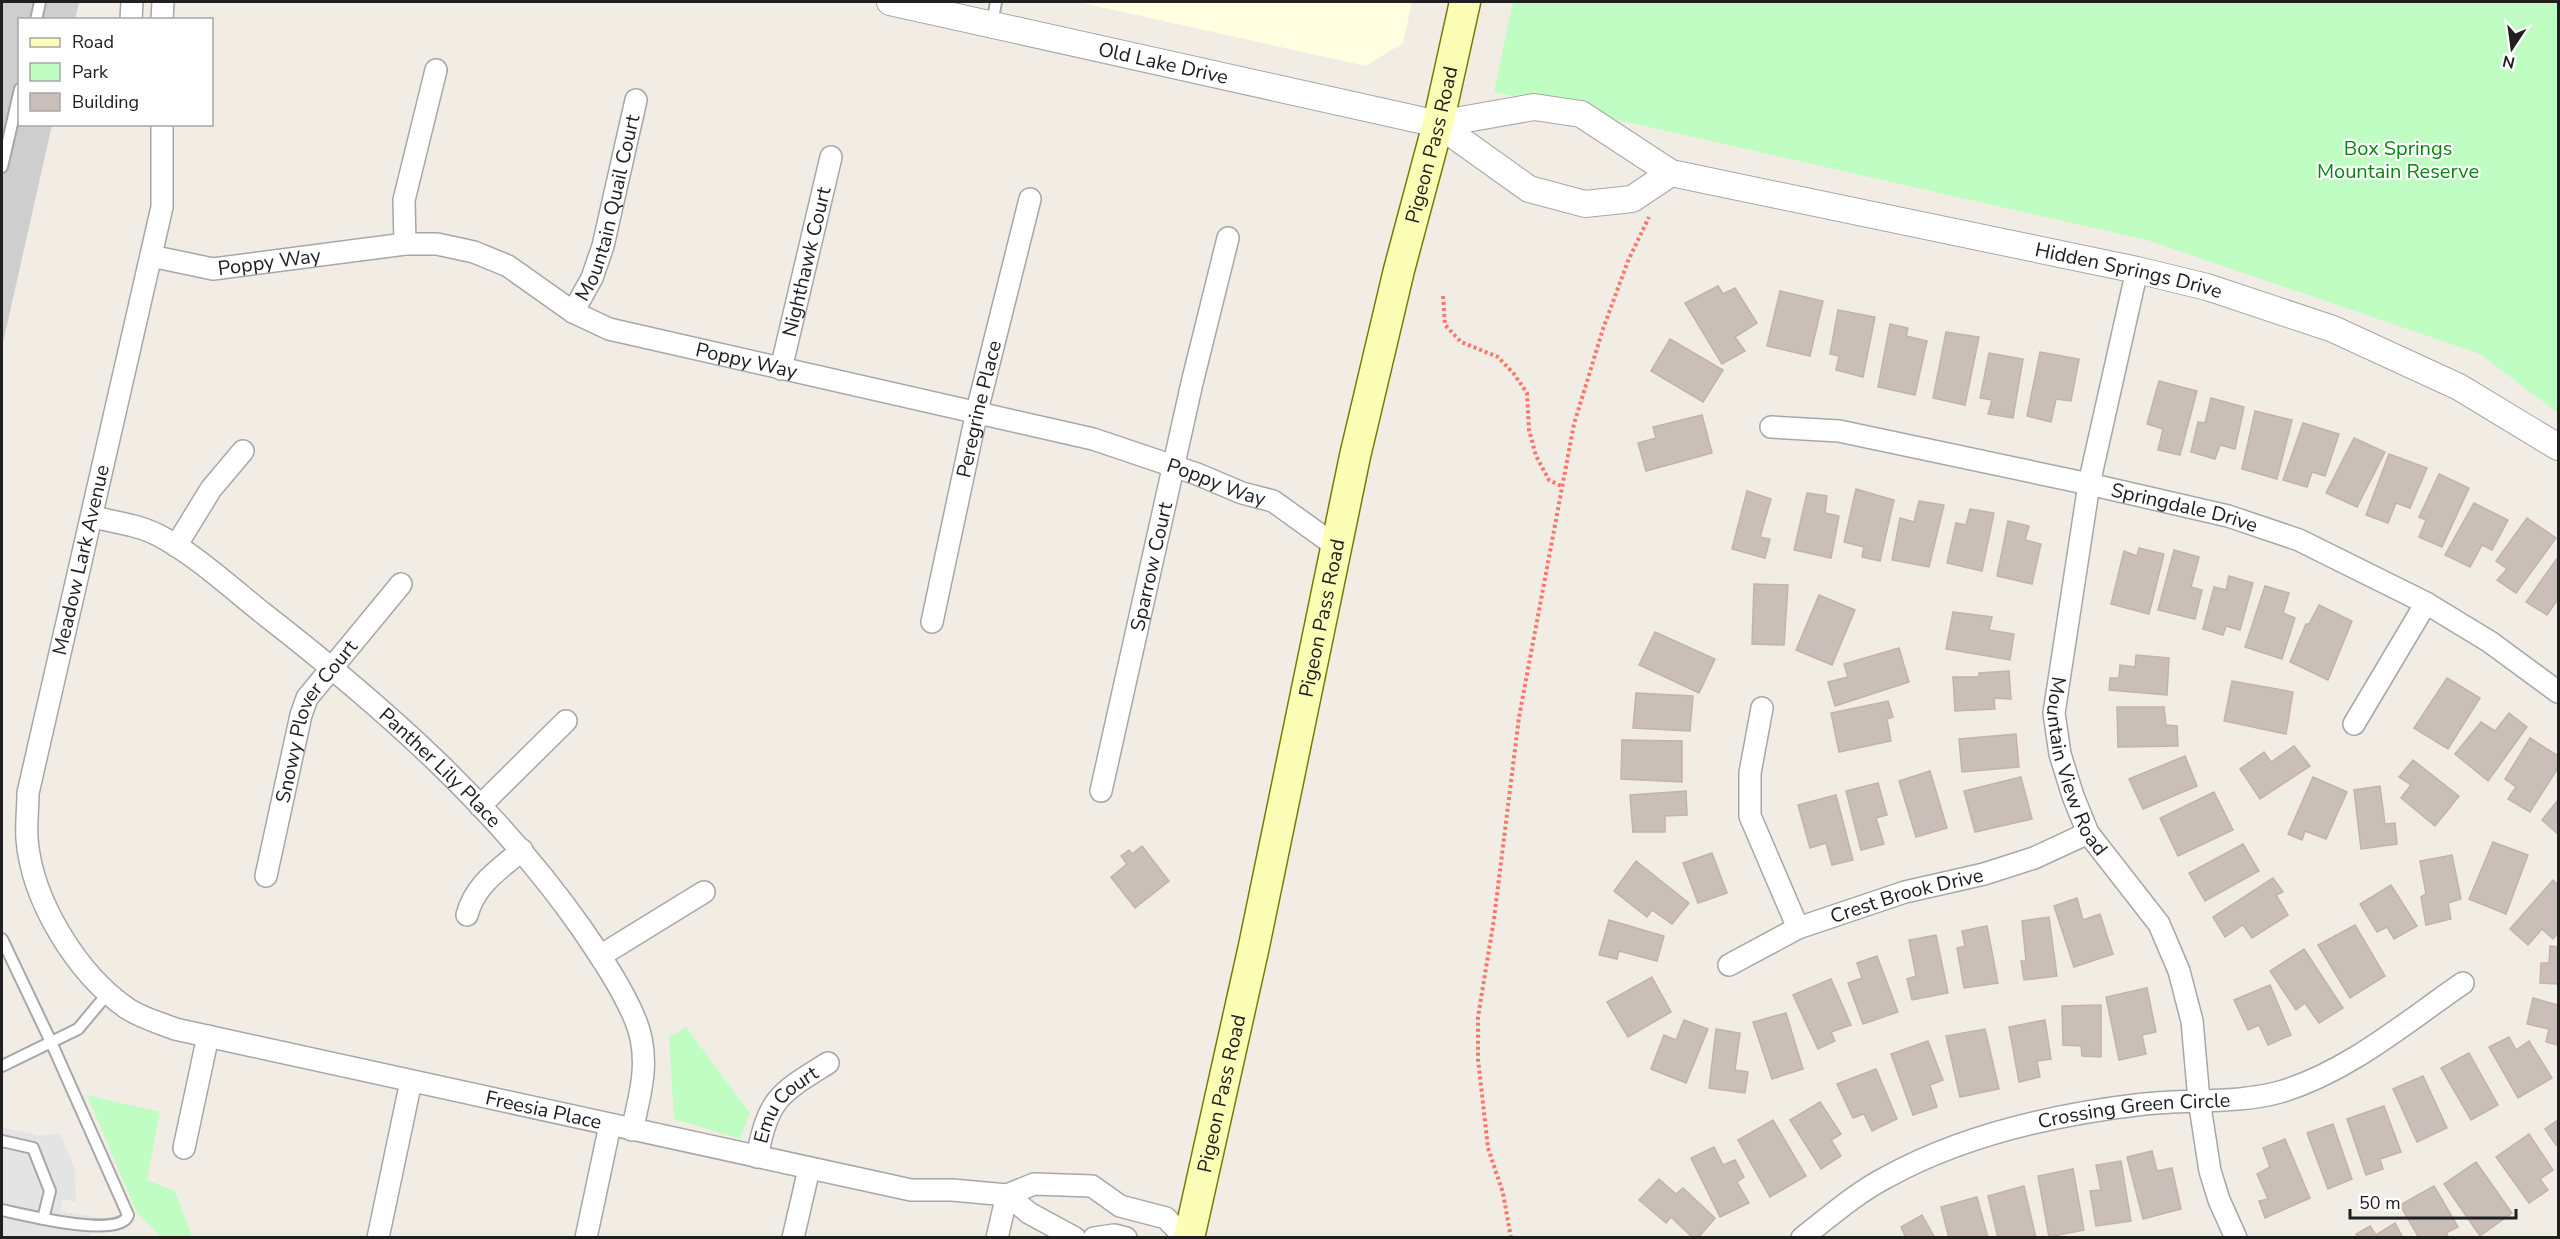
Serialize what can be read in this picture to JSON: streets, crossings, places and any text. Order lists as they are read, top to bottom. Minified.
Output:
{"streets":{"main road":["Pigeon Pass Road"],"street":["Old Lake Drive","Mountain Quail Court","Poppy Way","Nighthawk Court","Hidden Springs Drive","Peregrine Place","Springdale Drive","Meadow Lark Avenue","Sparrow Court","Snowy Plover Court","Mountain View Road","Panther Lily Place","Crest Brook Drive","Emu Court","Freesia Place","Crossing Green Circle"]},"crossings":[["Old Lake Drive","Pigeon Pass Road"],["Old Lake Drive","Hidden Springs Drive"],["Pigeon Pass Road","Poppy Way"],["Pigeon Pass Road","Hidden Springs Drive"],["Mountain Quail Court","Poppy Way"],["Poppy Way","Nighthawk Court"],["Poppy Way","Peregrine Place"],["Poppy Way","Meadow Lark Avenue"],["Poppy Way","Sparrow Court"],["Hidden Springs Drive","Mountain View Road"],["Springdale Drive","Mountain View Road"],["Meadow Lark Avenue","Panther Lily Place"],["Meadow Lark Avenue","Freesia Place"],["Snowy Plover Court","Panther Lily Place"],["Mountain View Road","Crest Brook Drive"],["Mountain View Road","Crossing Green Circle"],["Panther Lily Place","Freesia Place"],["Emu Court","Freesia Place"]],"parks":["Box Springs Mountain Reserve"],"legend":["Road","Park","Building"],"scale_bar":"50 m","north":"bottom"}
